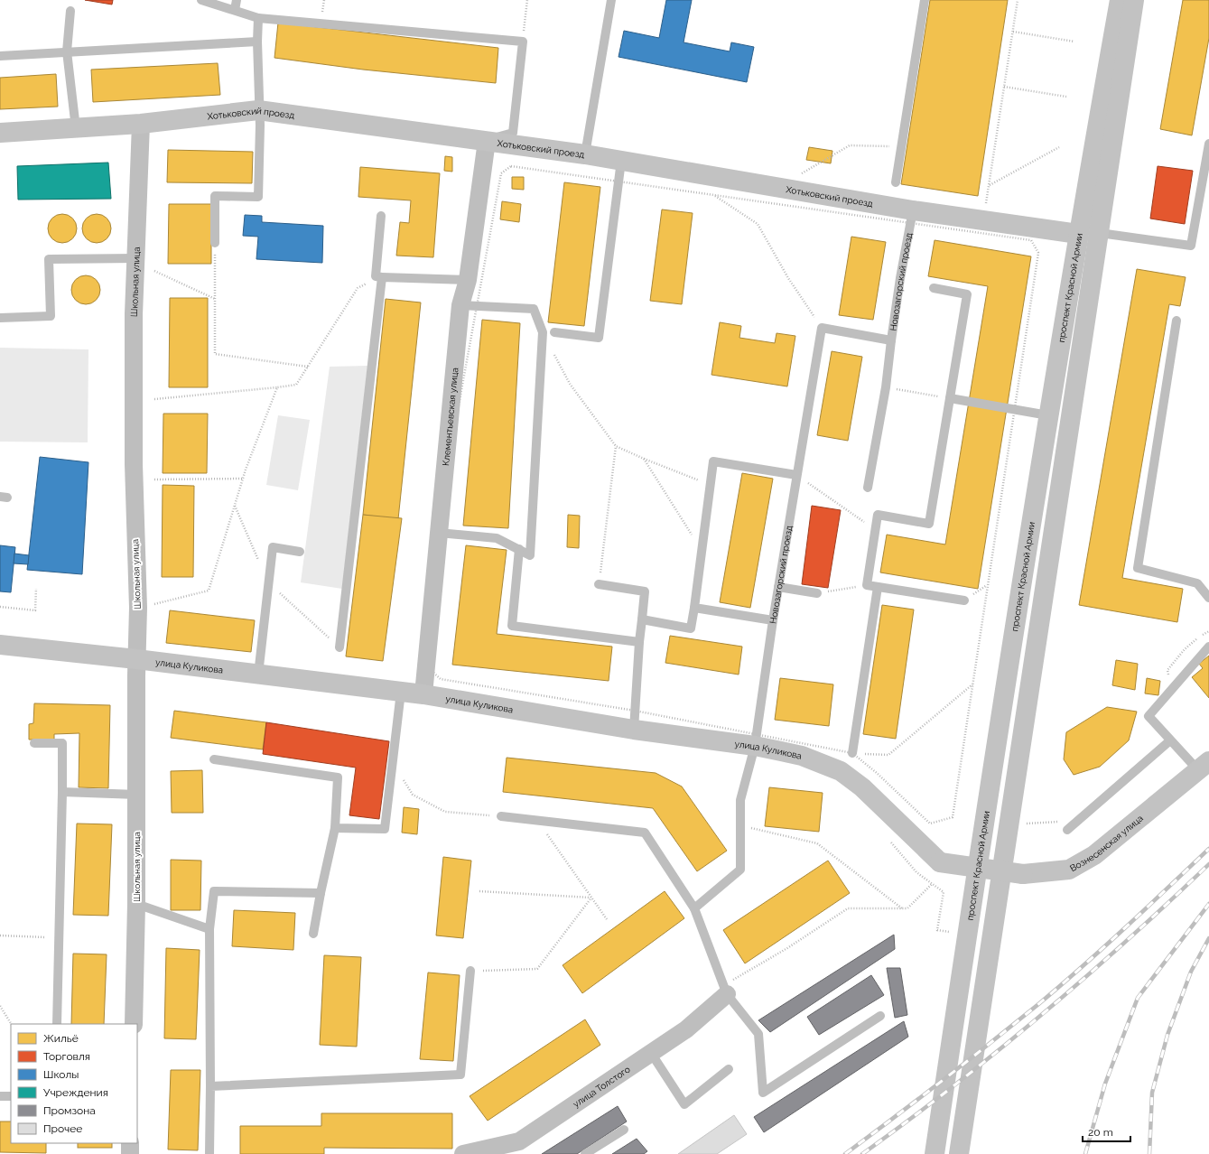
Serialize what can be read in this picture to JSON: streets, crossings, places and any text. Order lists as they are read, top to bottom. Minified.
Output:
{"streets":{"main road":["Хотьковский проезд","проспект Красной Армии","улица Куликова","Вознесенская улица"],"street":["Школьная улица","Клементьевская улица","улица Толстого"],"lane":["Новозагорский проезд"]},"crossings":[["Хотьковский проезд","Школьная улица"],["Хотьковский проезд","Новозагорский проезд"],["Хотьковский проезд","проспект Красной Армии"],["Хотьковский проезд","Клементьевская улица"],["Школьная улица","улица Куликова"],["Новозагорский проезд","улица Куликова"],["Клементьевская улица","улица Куликова"],["улица Куликова","Вознесенская улица"]],"legend":["Жильё","Торговля","Школы","Учреждения","Промзона","Прочее"],"scale_bar":"20 m"}
